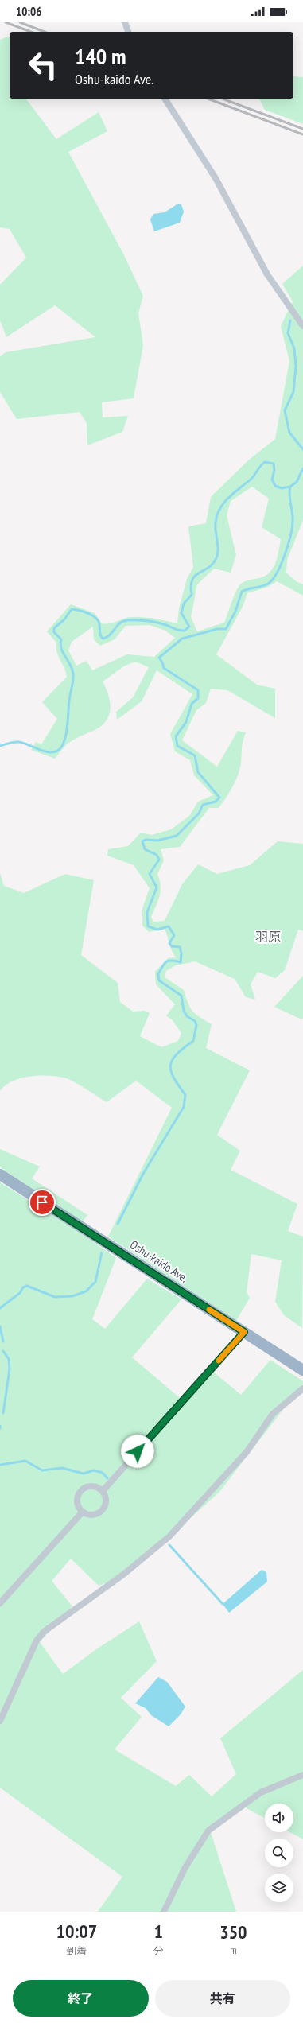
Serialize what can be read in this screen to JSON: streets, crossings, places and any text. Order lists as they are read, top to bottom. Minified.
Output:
{"streets":{"highway":["Oshu-kaido Ave."]},"districts":["羽原"],"page":{"status":"10:06","turn":["140 m","Oshu-kaido Ave."],"eta":["10:07","到着","1","分","350","m"],"buttons":["終了","共有"]}}
